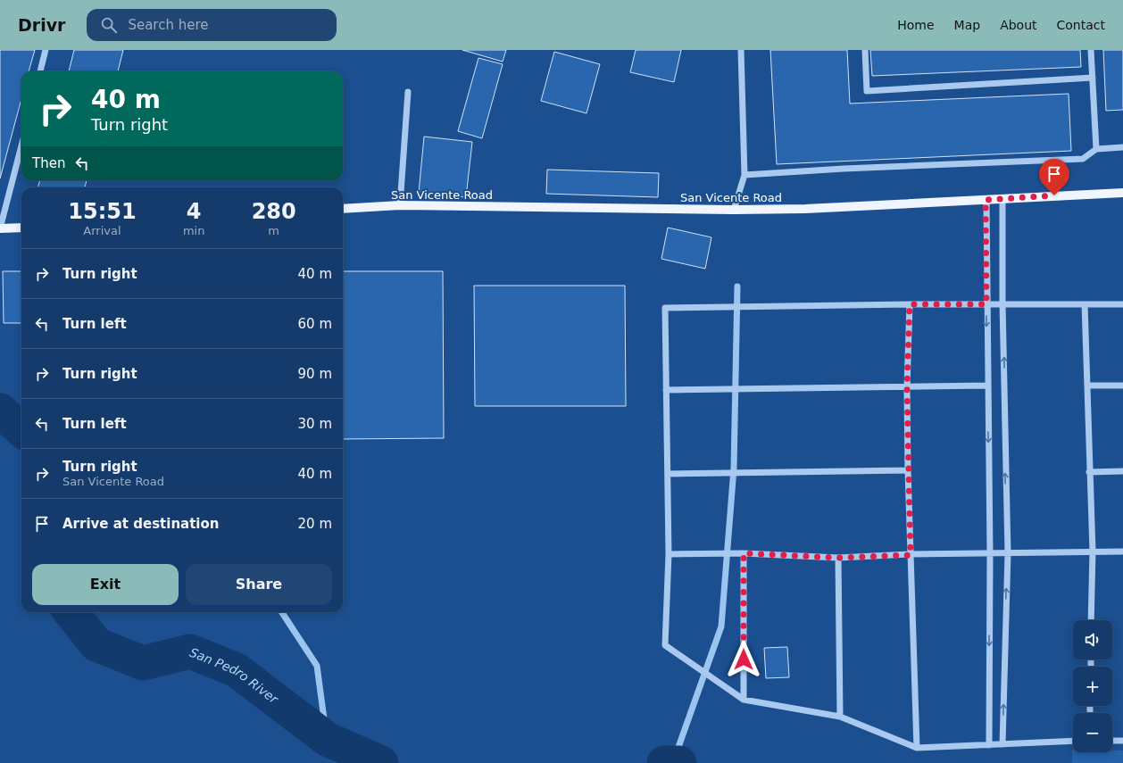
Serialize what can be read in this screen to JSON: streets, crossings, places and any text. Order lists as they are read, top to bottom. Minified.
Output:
{"streets":{"main road":["San Vicente Road"]},"water":["San Pedro River"],"page":{"header":"Drivr","search":"Search here","nav":["Home","Map","About","Contact"],"turn":["40 m","Turn right"],"then":"Then","eta":["15:51","Arrival","4","min","280","m"],"list":[{"name":"Turn right","value":"40 m"},{"name":"Turn left","value":"60 m"},{"name":"Turn right","value":"90 m"},{"name":"Turn left","value":"30 m"},{"name":"Turn right","note":"San Vicente Road","value":"40 m"},{"name":"Arrive at destination","value":"20 m"}],"buttons":["Exit","Share"],"map_buttons":["+","−"]}}
